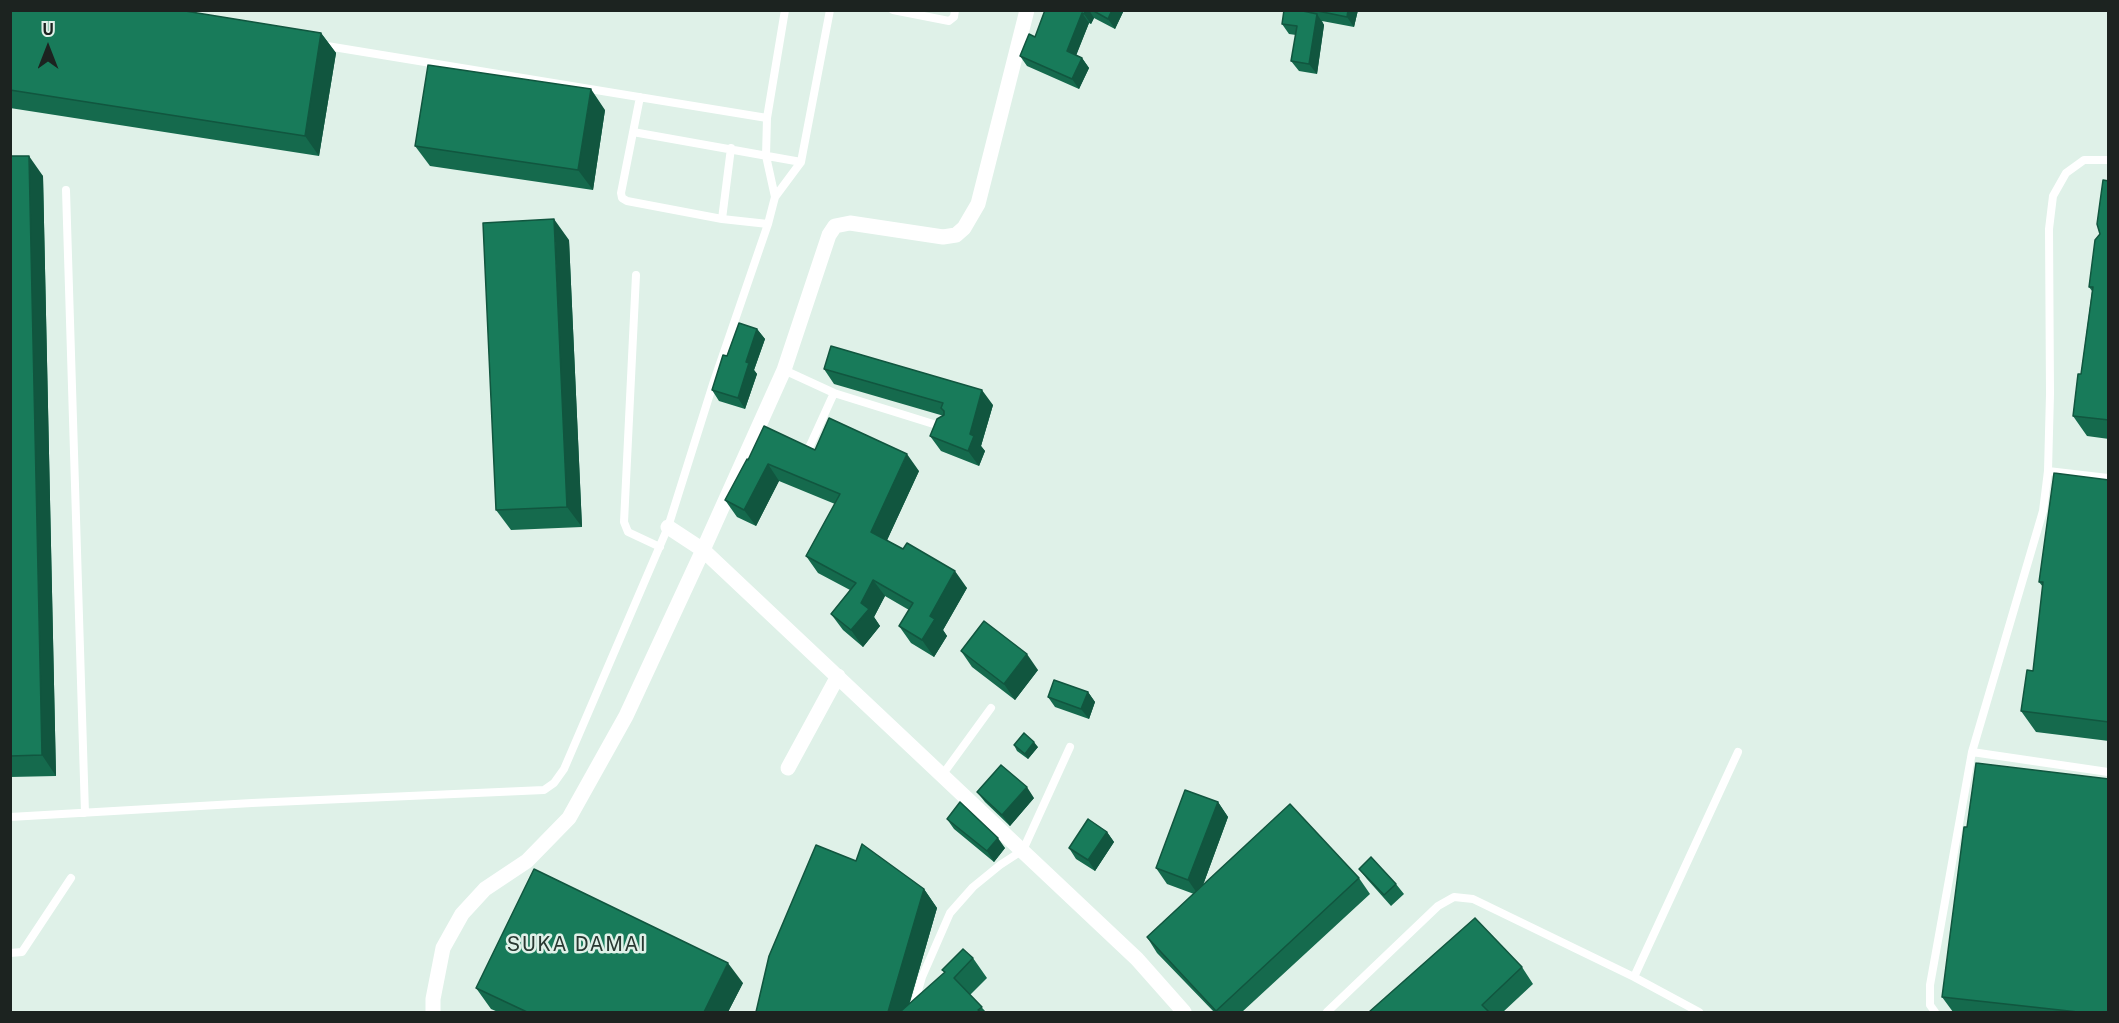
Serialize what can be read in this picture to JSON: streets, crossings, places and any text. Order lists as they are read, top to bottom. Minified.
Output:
{"districts":["SUKA DAMAI"],"north":"top"}
